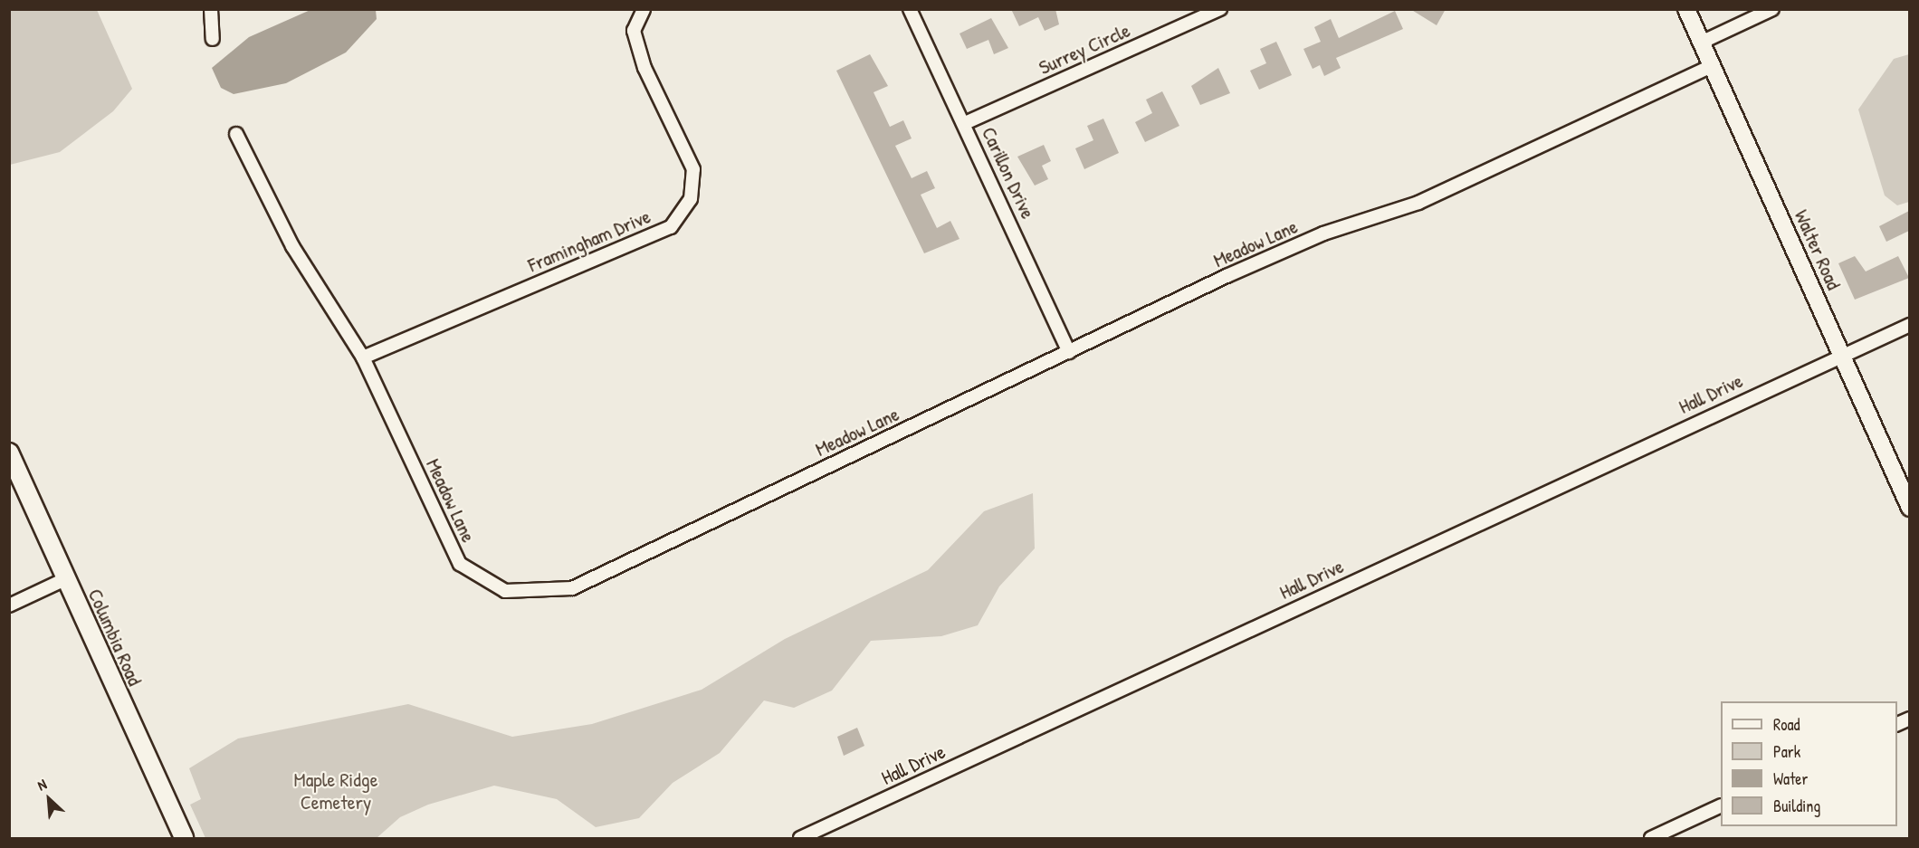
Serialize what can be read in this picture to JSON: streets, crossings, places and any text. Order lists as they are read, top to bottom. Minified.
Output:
{"streets":{"main road":["Columbia Road"],"street":["Surrey Circle","Carillon Drive","Framingham Drive","Meadow Lane","Walter Road","Hall Drive"]},"crossings":[["Surrey Circle","Carillon Drive"],["Carillon Drive","Meadow Lane"],["Framingham Drive","Meadow Lane"],["Meadow Lane","Walter Road"],["Walter Road","Hall Drive"]],"parks":["Maple Ridge Cemetery"],"legend":["Road","Park","Water","Building"],"north":"top left"}
